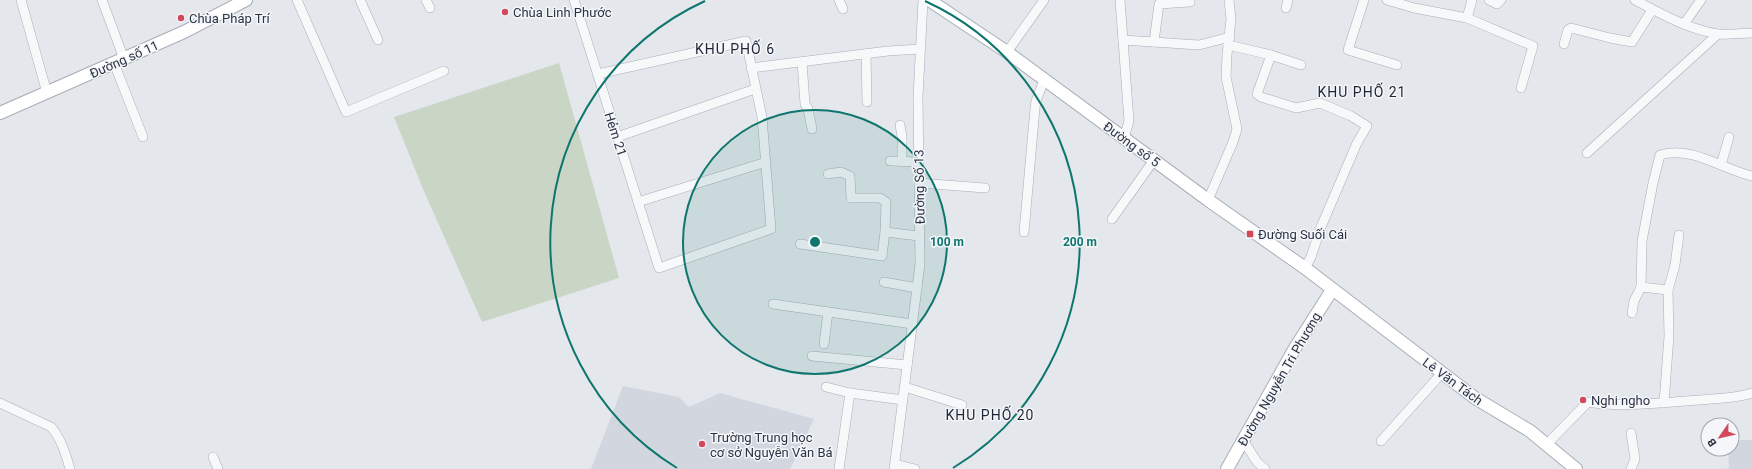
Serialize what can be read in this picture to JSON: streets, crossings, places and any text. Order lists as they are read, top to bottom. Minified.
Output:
{"streets":{"main road":["Đường số 11","Đường số 5","Đường Nguyễn Tri Phương","Lê Văn Tách"],"street":["Hẻm 21","Đường Số 13"]},"crossings":[["Đường số 5","Đường Số 13"],["Đường số 5","Đường Nguyễn Tri Phương"],["Đường số 5","Lê Văn Tách"],["Đường Nguyễn Tri Phương","Lê Văn Tách"]],"districts":["KHU PHỐ 6","KHU PHỐ 21","KHU PHỐ 20"],"places":{"other":["Chùa Linh Phước","Chùa Pháp Trí","Nghi ngho","Trường Trung học cơ sở Nguyễn Văn Bá"],"transit":["Đường Suối Cái"]},"north":"bottom left","rings":["100 m","200 m"]}
